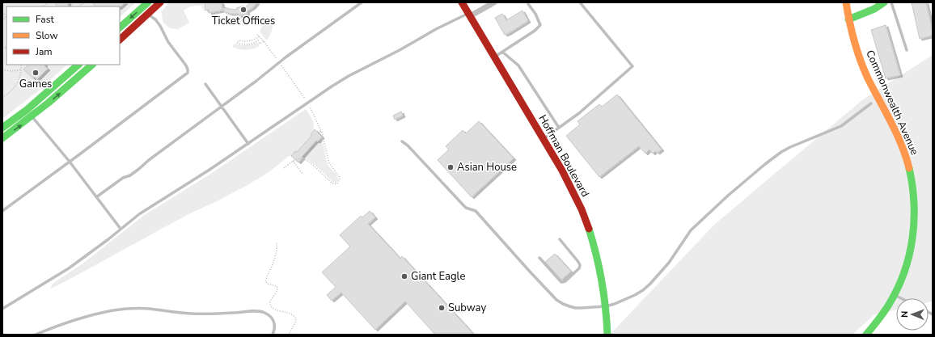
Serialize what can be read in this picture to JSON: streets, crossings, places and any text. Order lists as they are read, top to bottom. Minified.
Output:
{"streets":{"street":["Commonwealth Avenue","Hoffman Boulevard"]},"places":["Ticket Offices","Games","Asian House","Giant Eagle","Subway"],"legend":["Fast","Slow","Jam"],"north":"left"}
